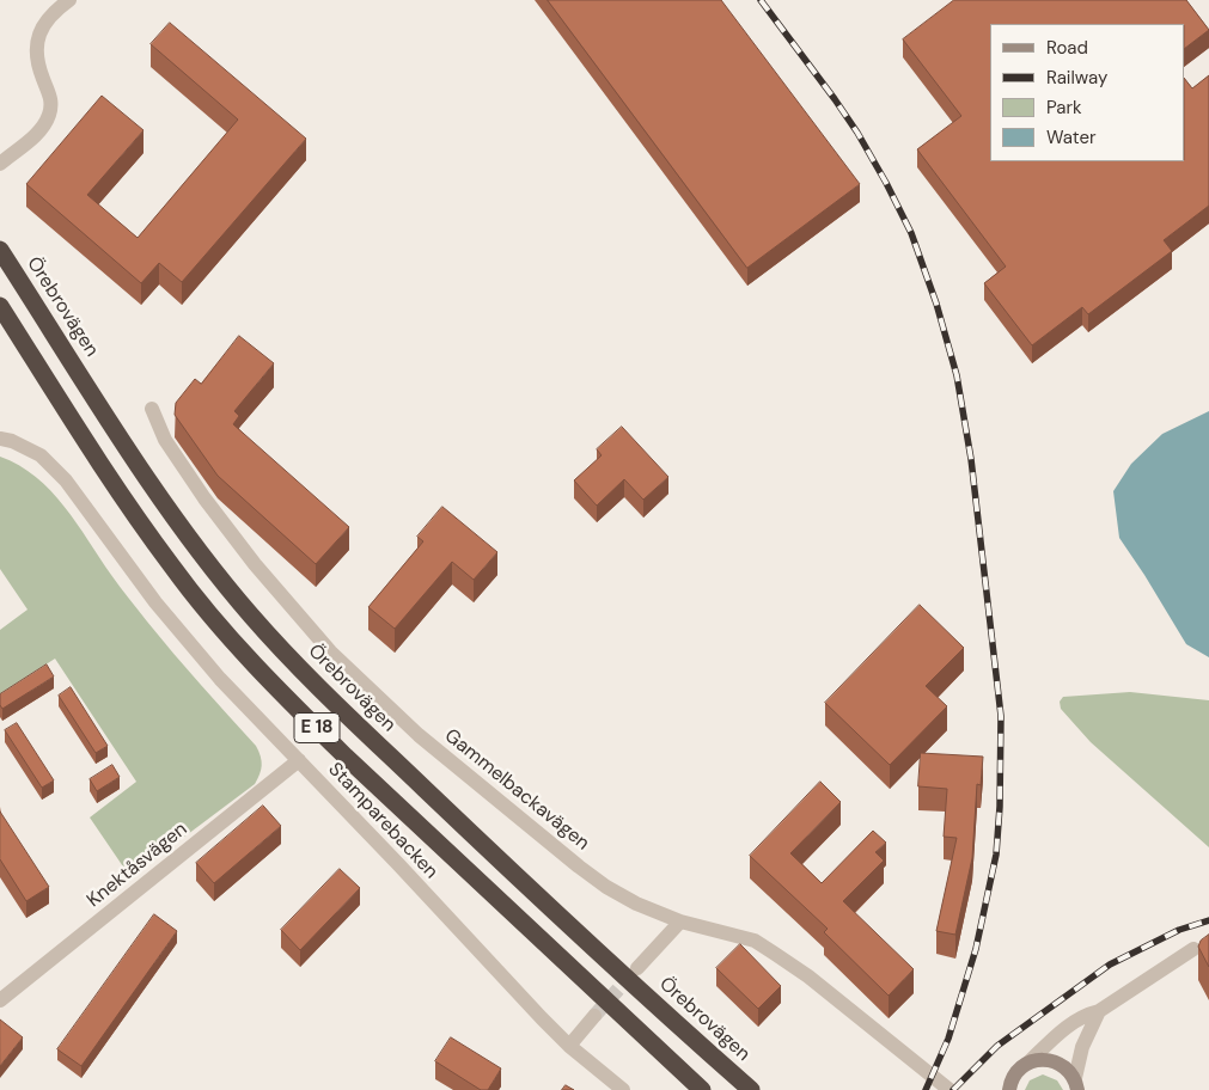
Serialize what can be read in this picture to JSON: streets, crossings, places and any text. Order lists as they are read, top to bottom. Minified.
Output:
{"streets":{"highway":["Örebrovägen","E 18"],"street":["Gammelbackavägen","Stamparebacken","Knektåsvägen"]},"crossings":[["Stamparebacken","Knektåsvägen"]],"legend":["Road","Railway","Park","Water"]}
